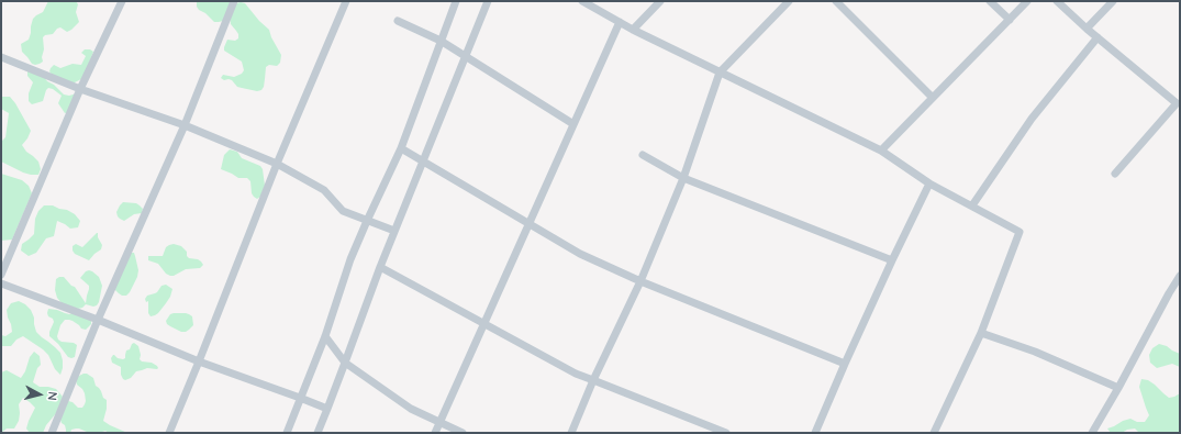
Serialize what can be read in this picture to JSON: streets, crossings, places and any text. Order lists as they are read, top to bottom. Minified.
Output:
{"north":"right"}
